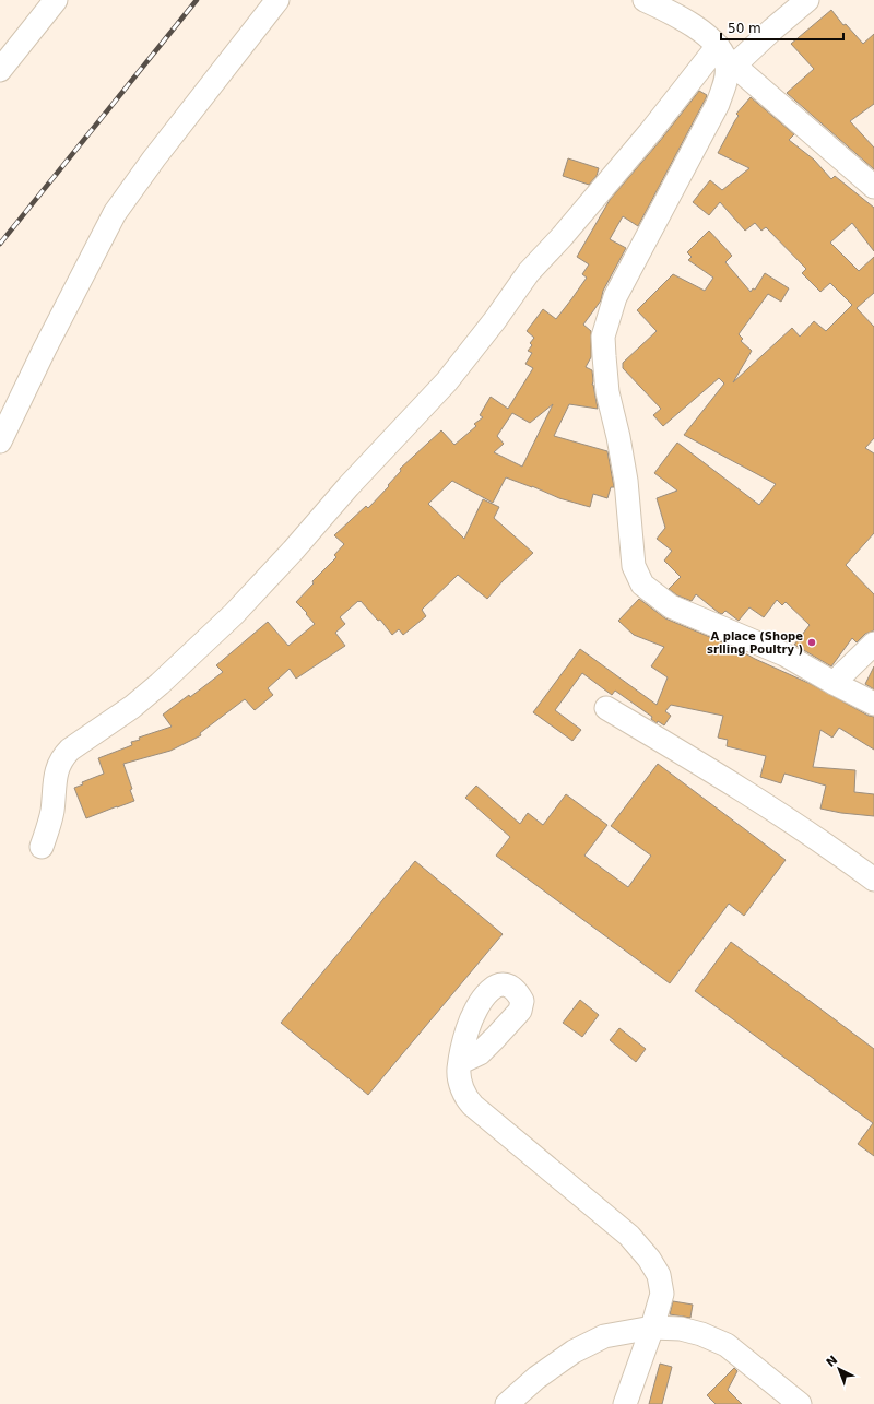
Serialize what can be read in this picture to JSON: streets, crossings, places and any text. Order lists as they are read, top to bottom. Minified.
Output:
{"places":["A place (Shope srlling Poultry )"],"scale_bar":"50 m","north":"top left"}
